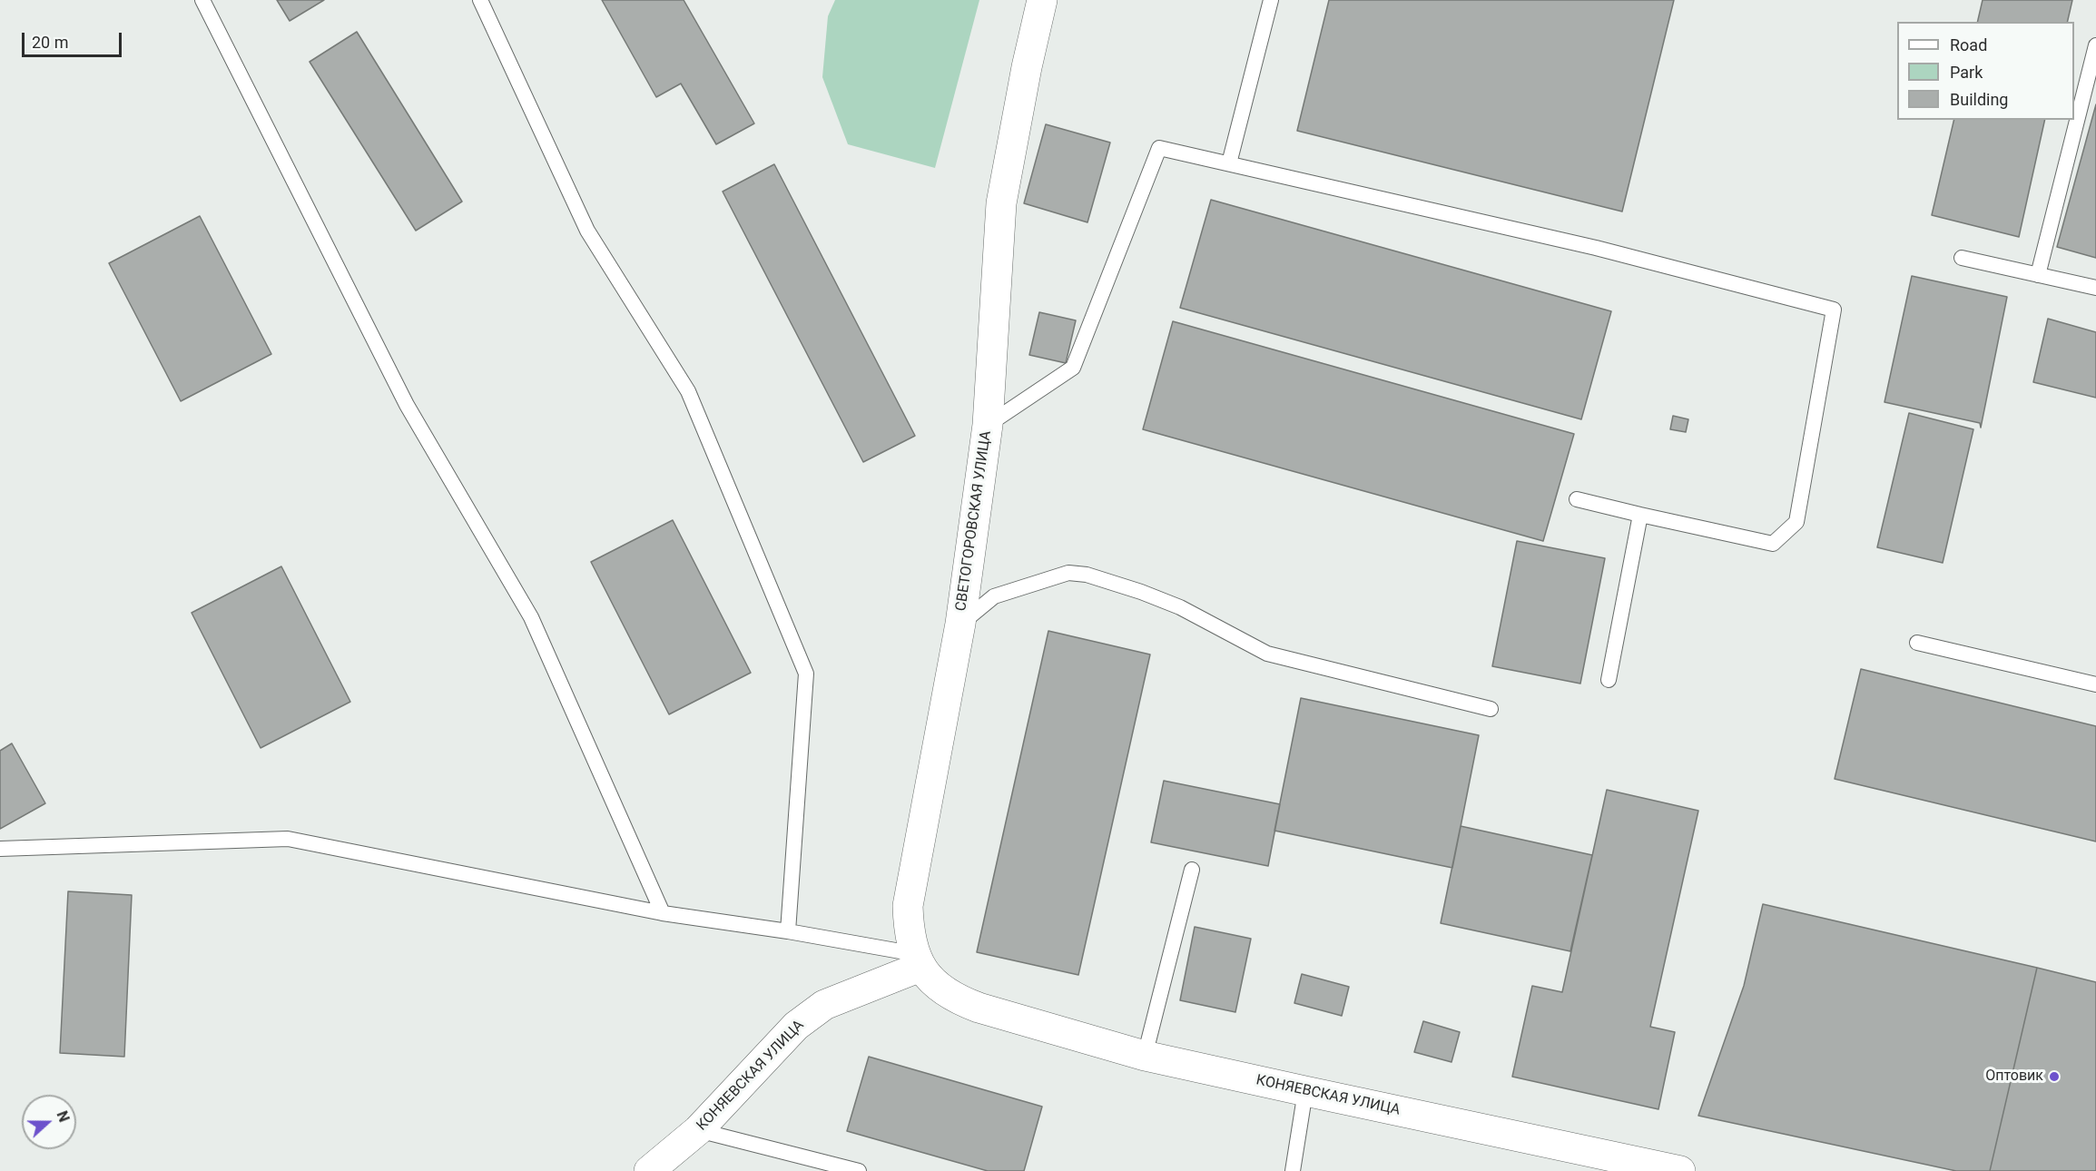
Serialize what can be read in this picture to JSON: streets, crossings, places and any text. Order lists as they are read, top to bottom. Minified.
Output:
{"streets":{"street":["СВЕТОГОРОВСКАЯ УЛИЦА","КОНЯЕВСКАЯ УЛИЦА"]},"crossings":[["СВЕТОГОРОВСКАЯ УЛИЦА","КОНЯЕВСКАЯ УЛИЦА"]],"places":["Оптовик"],"legend":["Road","Park","Building"],"scale_bar":"20 m","north":"right"}
